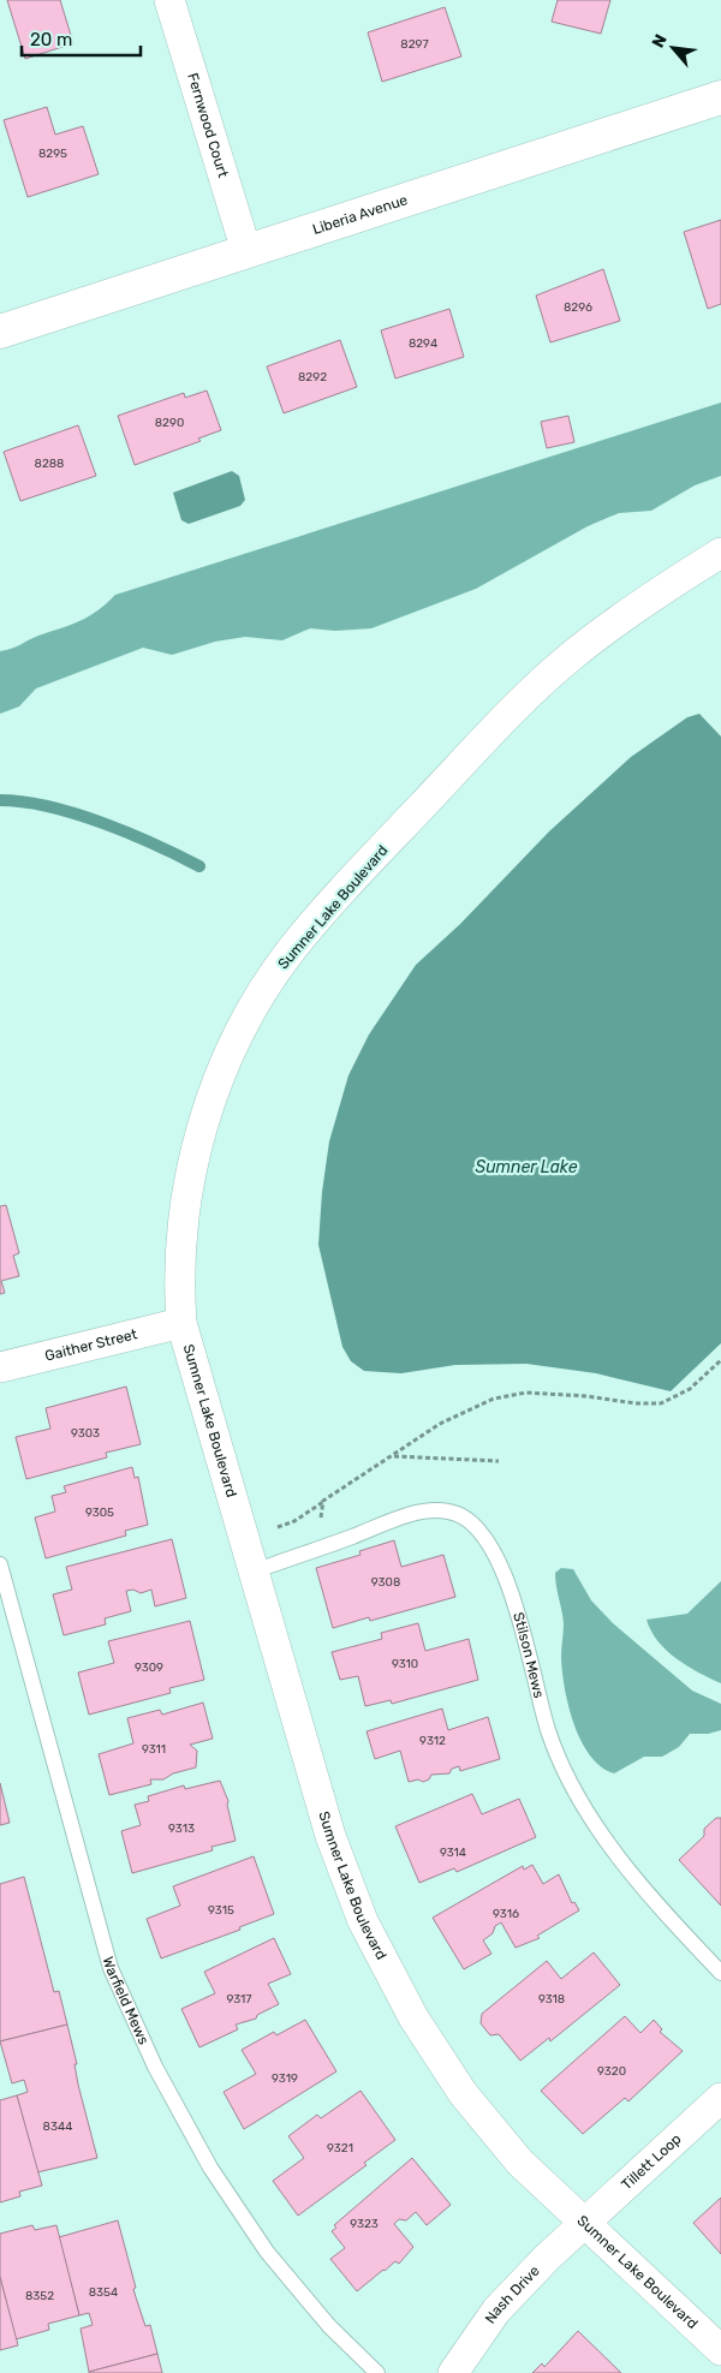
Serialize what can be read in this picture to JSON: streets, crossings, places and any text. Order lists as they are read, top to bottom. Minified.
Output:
{"streets":{"main road":["Liberia Avenue"],"street":["Fernwood Court","Sumner Lake Boulevard","Gaither Street","Tillett Loop","Nash Drive"],"lane":["Stilson Mews","Warfield Mews"]},"crossings":[["Fernwood Court","Liberia Avenue"],["Sumner Lake Boulevard","Gaither Street"],["Sumner Lake Boulevard","Stilson Mews"],["Sumner Lake Boulevard","Tillett Loop"],["Sumner Lake Boulevard","Nash Drive"],["Tillett Loop","Nash Drive"]],"water":["Sumner Lake"],"house_numbers":["8297","8295","8296","8294","8292","8290","8288","9303","9305","9308","9310","9309","9312","9311","9313","9314","9315","9316","9317","9318","9320","9319","8344","9321","9323","8354","8352"],"scale_bar":"20 m","north":"top left"}
